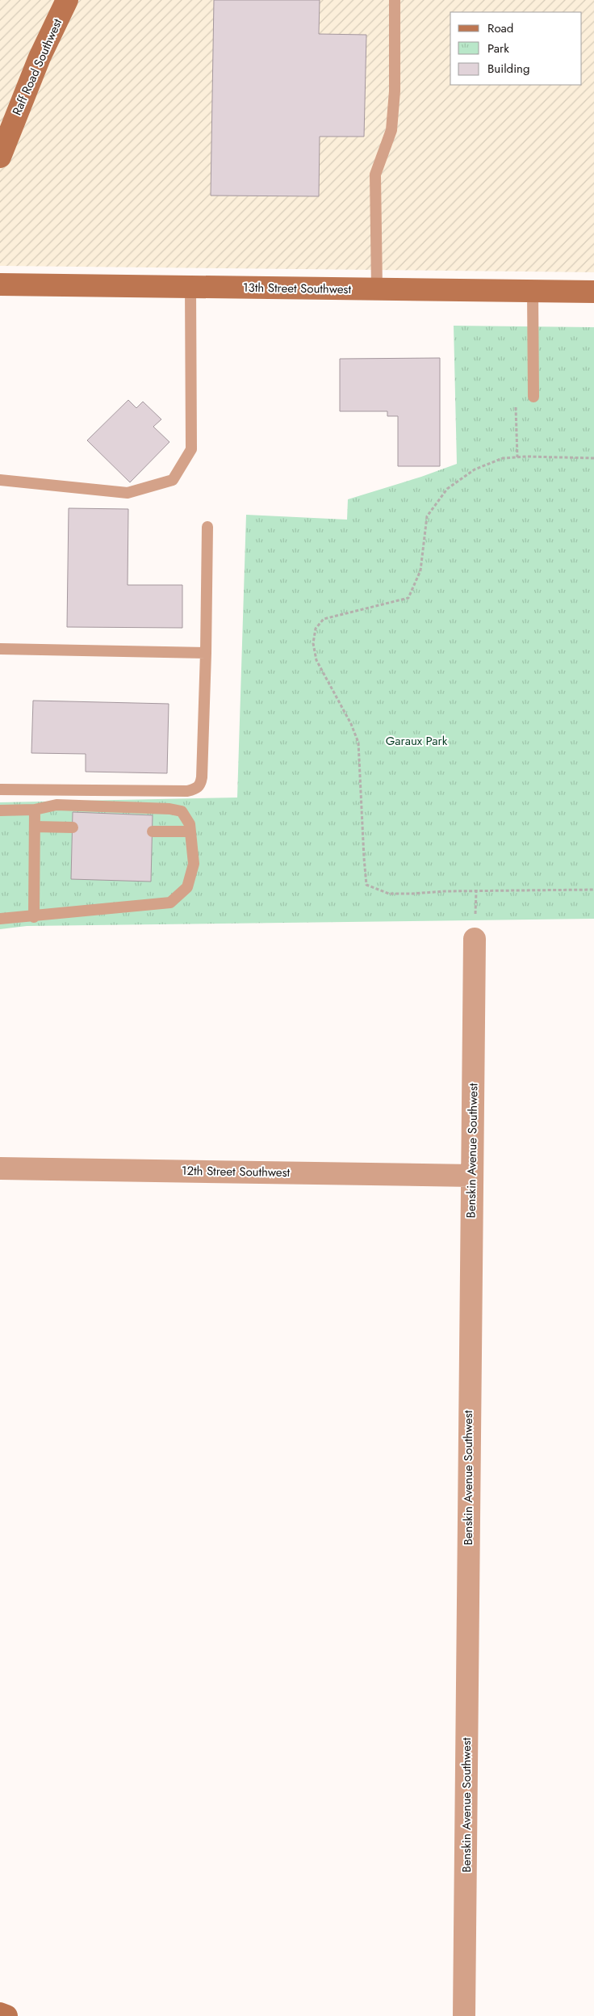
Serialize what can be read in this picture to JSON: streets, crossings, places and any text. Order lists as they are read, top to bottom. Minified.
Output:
{"streets":{"street":["Raff Road Southwest","13th Street Southwest","Benskin Avenue Southwest","12th Street Southwest"]},"crossings":[["Benskin Avenue Southwest","12th Street Southwest"]],"parks":["Garaux Park"],"legend":["Road","Park","Building"]}
